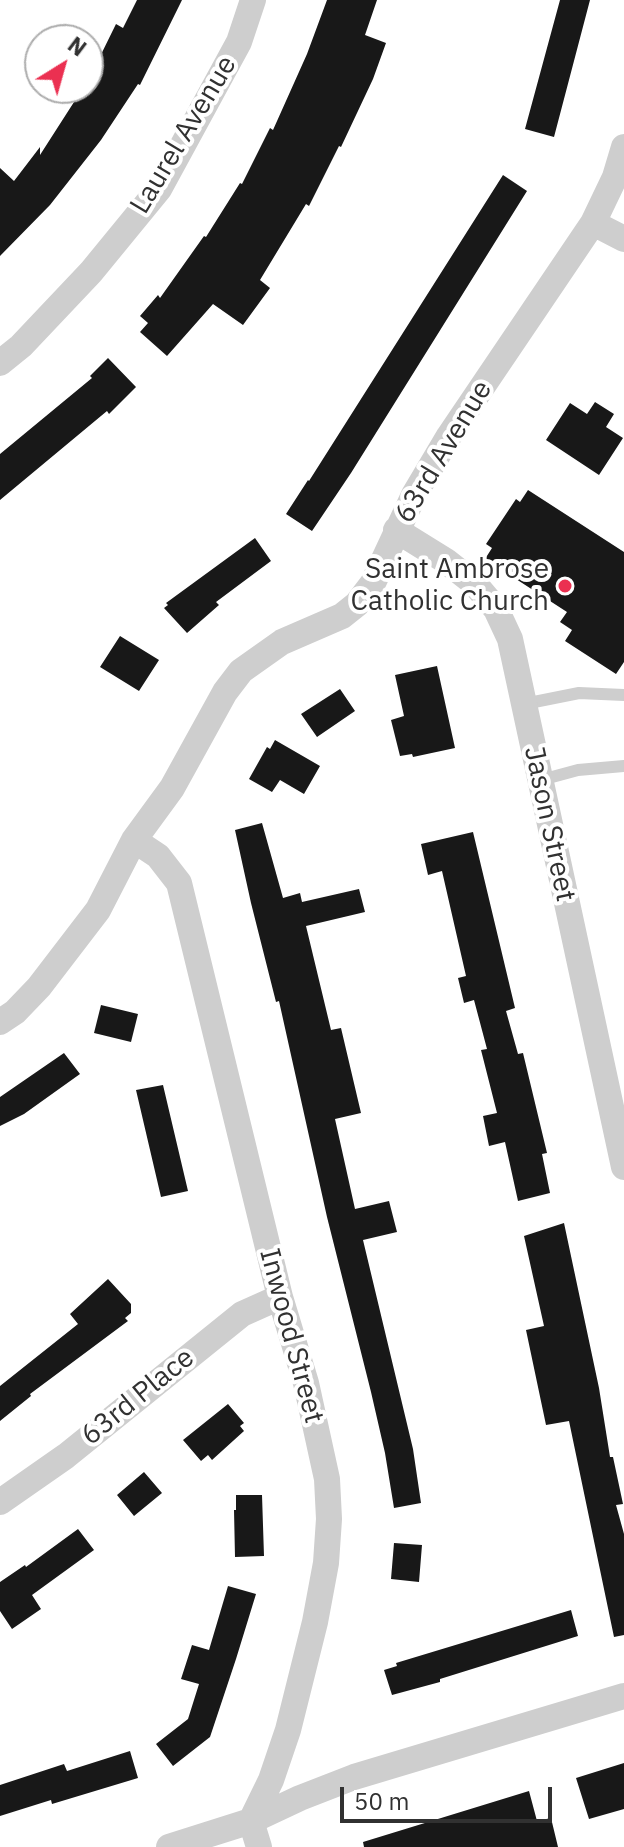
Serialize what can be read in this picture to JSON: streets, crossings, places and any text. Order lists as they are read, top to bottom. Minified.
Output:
{"streets":{"street":["Laurel Avenue","63rd Avenue","Jason Street","Inwood Street","63rd Place"]},"crossings":[["63rd Avenue","Jason Street"],["63rd Avenue","Inwood Street"],["Inwood Street","63rd Place"]],"places":["Saint Ambrose Catholic Church"],"scale_bar":"50 m","north":"top right"}
